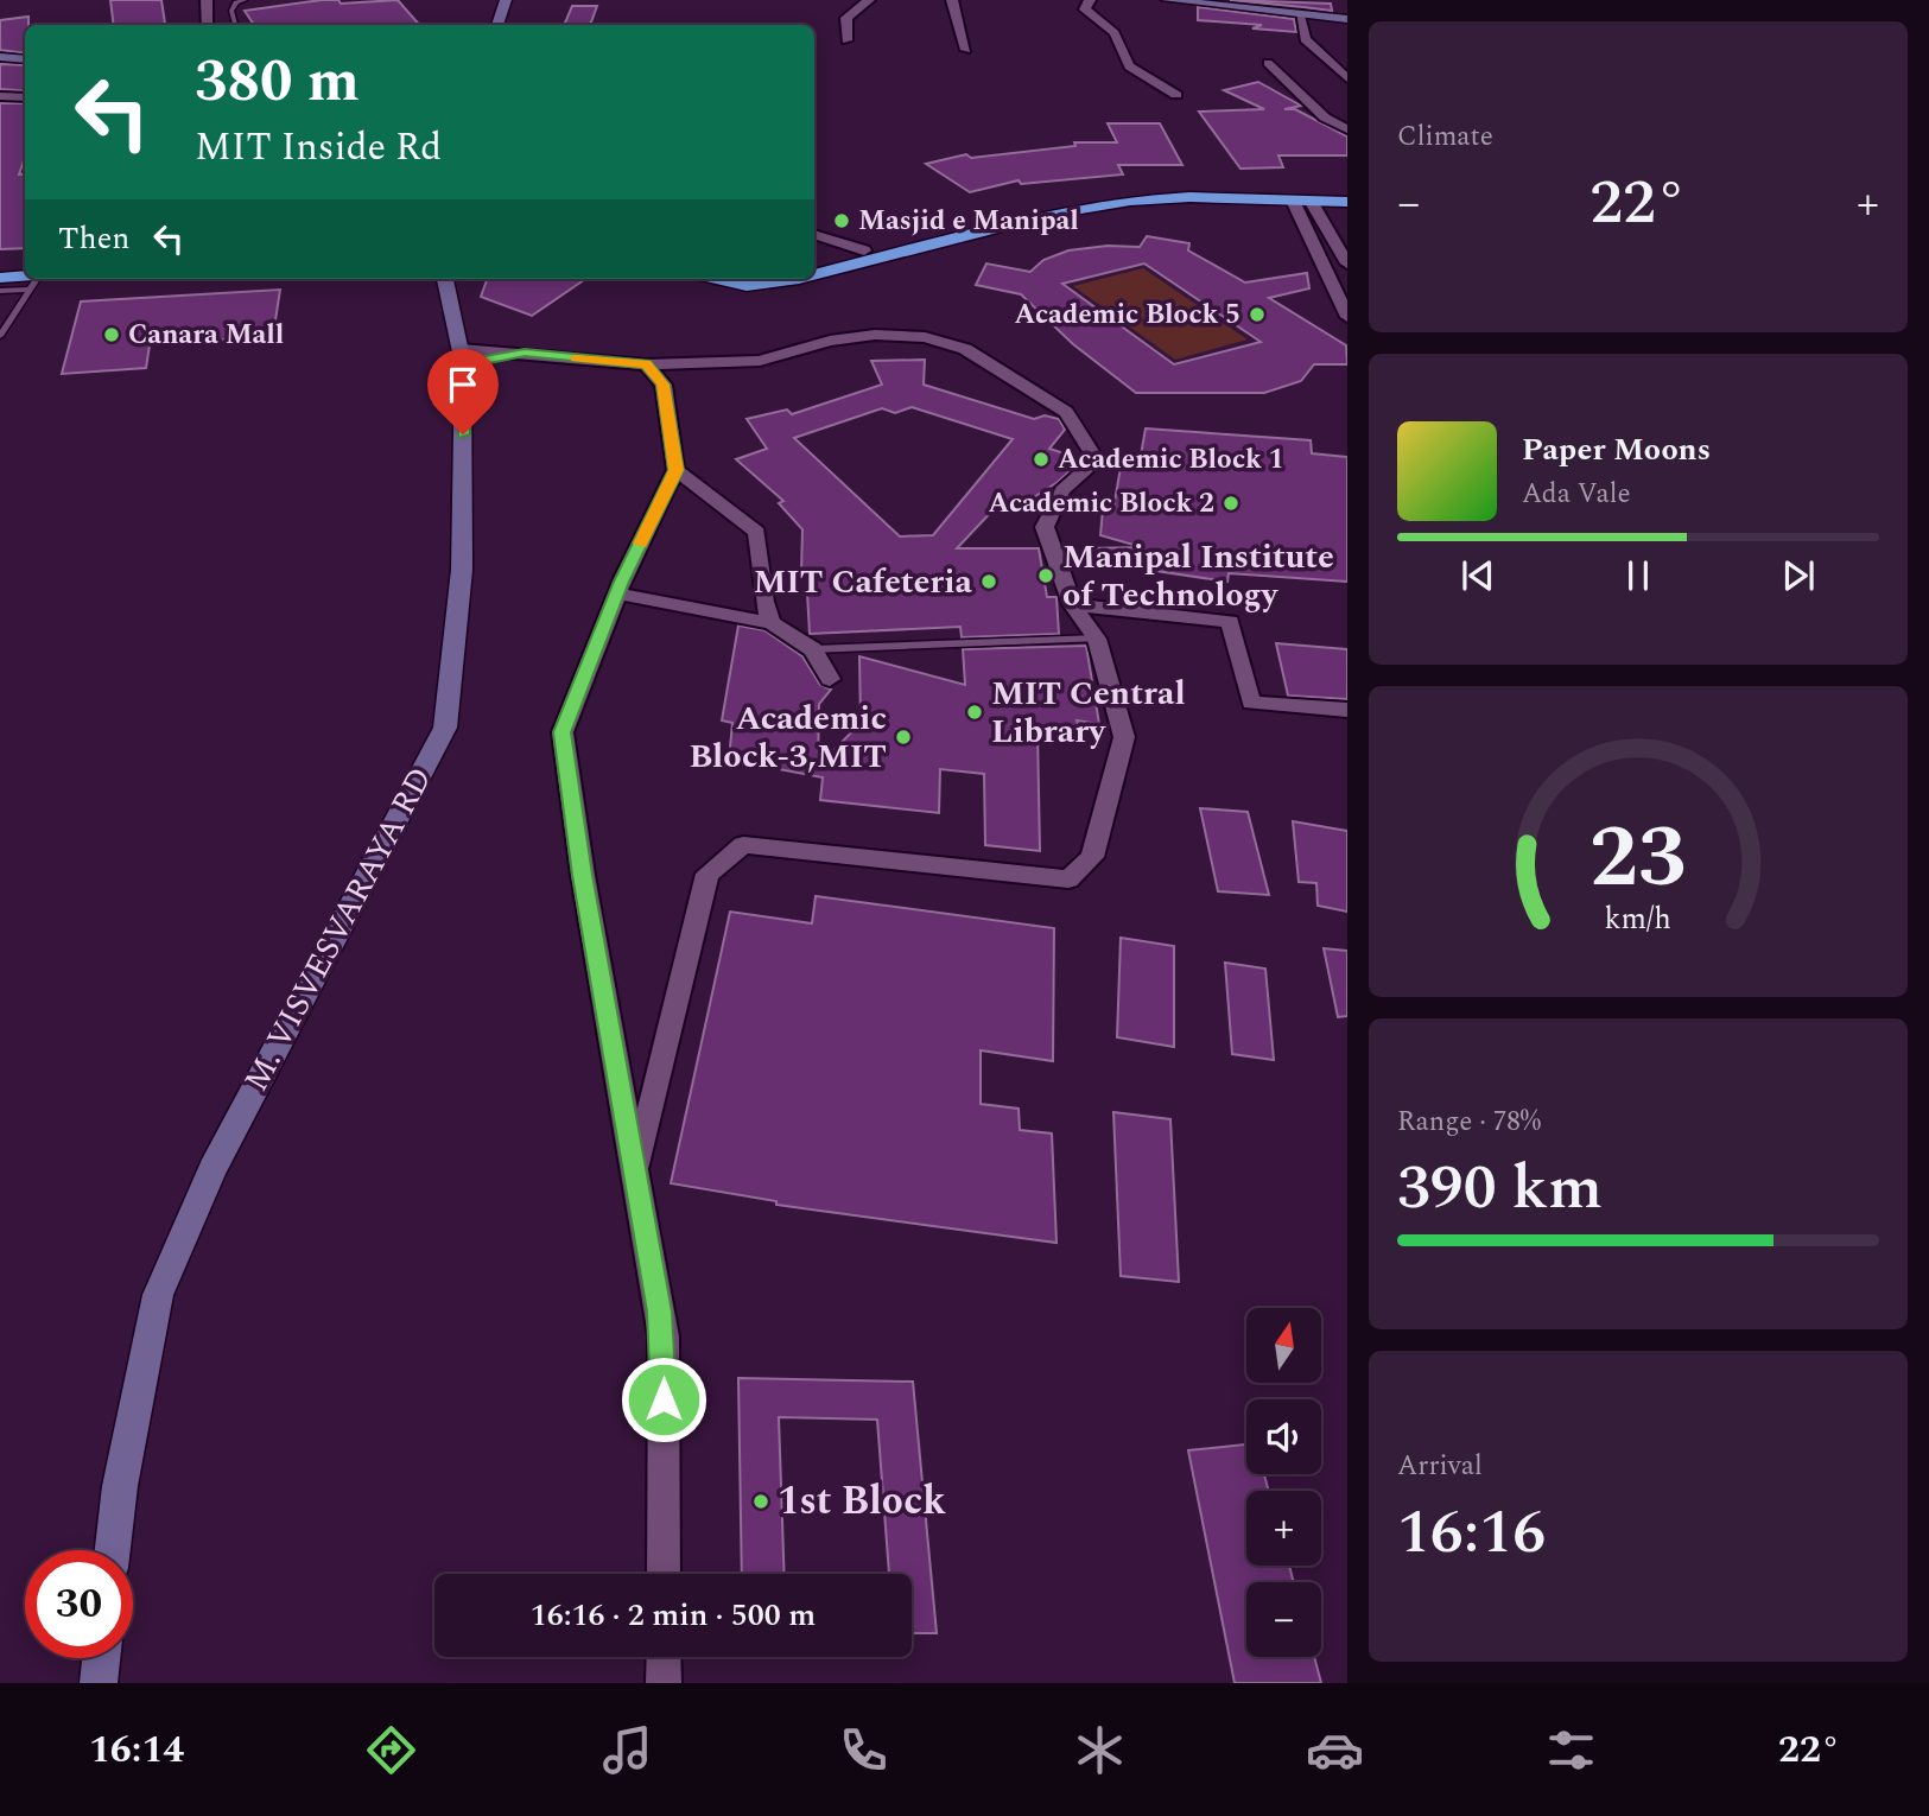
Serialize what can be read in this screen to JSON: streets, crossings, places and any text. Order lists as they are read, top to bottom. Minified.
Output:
{"streets":{"street":["M. VISVESVARAYA RD"]},"places":["Masjid e Manipal","Academic Block 5","Canara Mall","Academic Block 1","Academic Block 2","Manipal Institute of Technology","MIT Cafeteria","MIT Central Library","Academic Block-3,MIT","1st Block"],"north":"top","page":{"tile":["Climate",["Range · 78%","390 km"],["Arrival","16:16"]],"turn":["380 m","MIT Inside Rd"],"heat":["−","22°","+"],"then":"Then","song":["Paper Moons","Ada Vale"],"map_buttons":["+","−"],"limit":"30","trip":"16:16 · 2 min · 500 m","tabs":["16:14","22°"],"gauge":["23","km/h"]}}
